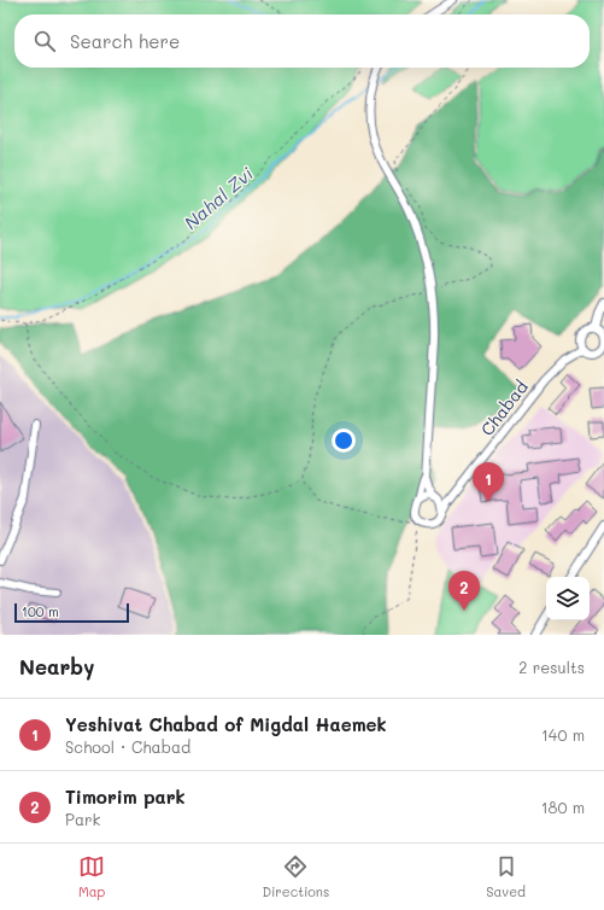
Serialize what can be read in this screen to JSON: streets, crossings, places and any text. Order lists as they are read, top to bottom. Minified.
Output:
{"streets":{"street":["Chabad"]},"water":["Nahal Zvi"],"scale_bar":"100 m","page":{"search":"Search here","pins":["1","2"],"scale":"100 m","heading":["Nearby","2 results"],"list":[{"mark":"1","name":"Yeshivat Chabad of Migdal Haemek","note":"School · Chabad","value":"140 m"},{"mark":"2","name":"Timorim park","note":"Park","value":"180 m"}],"nav":["Map","Directions","Saved"]}}
